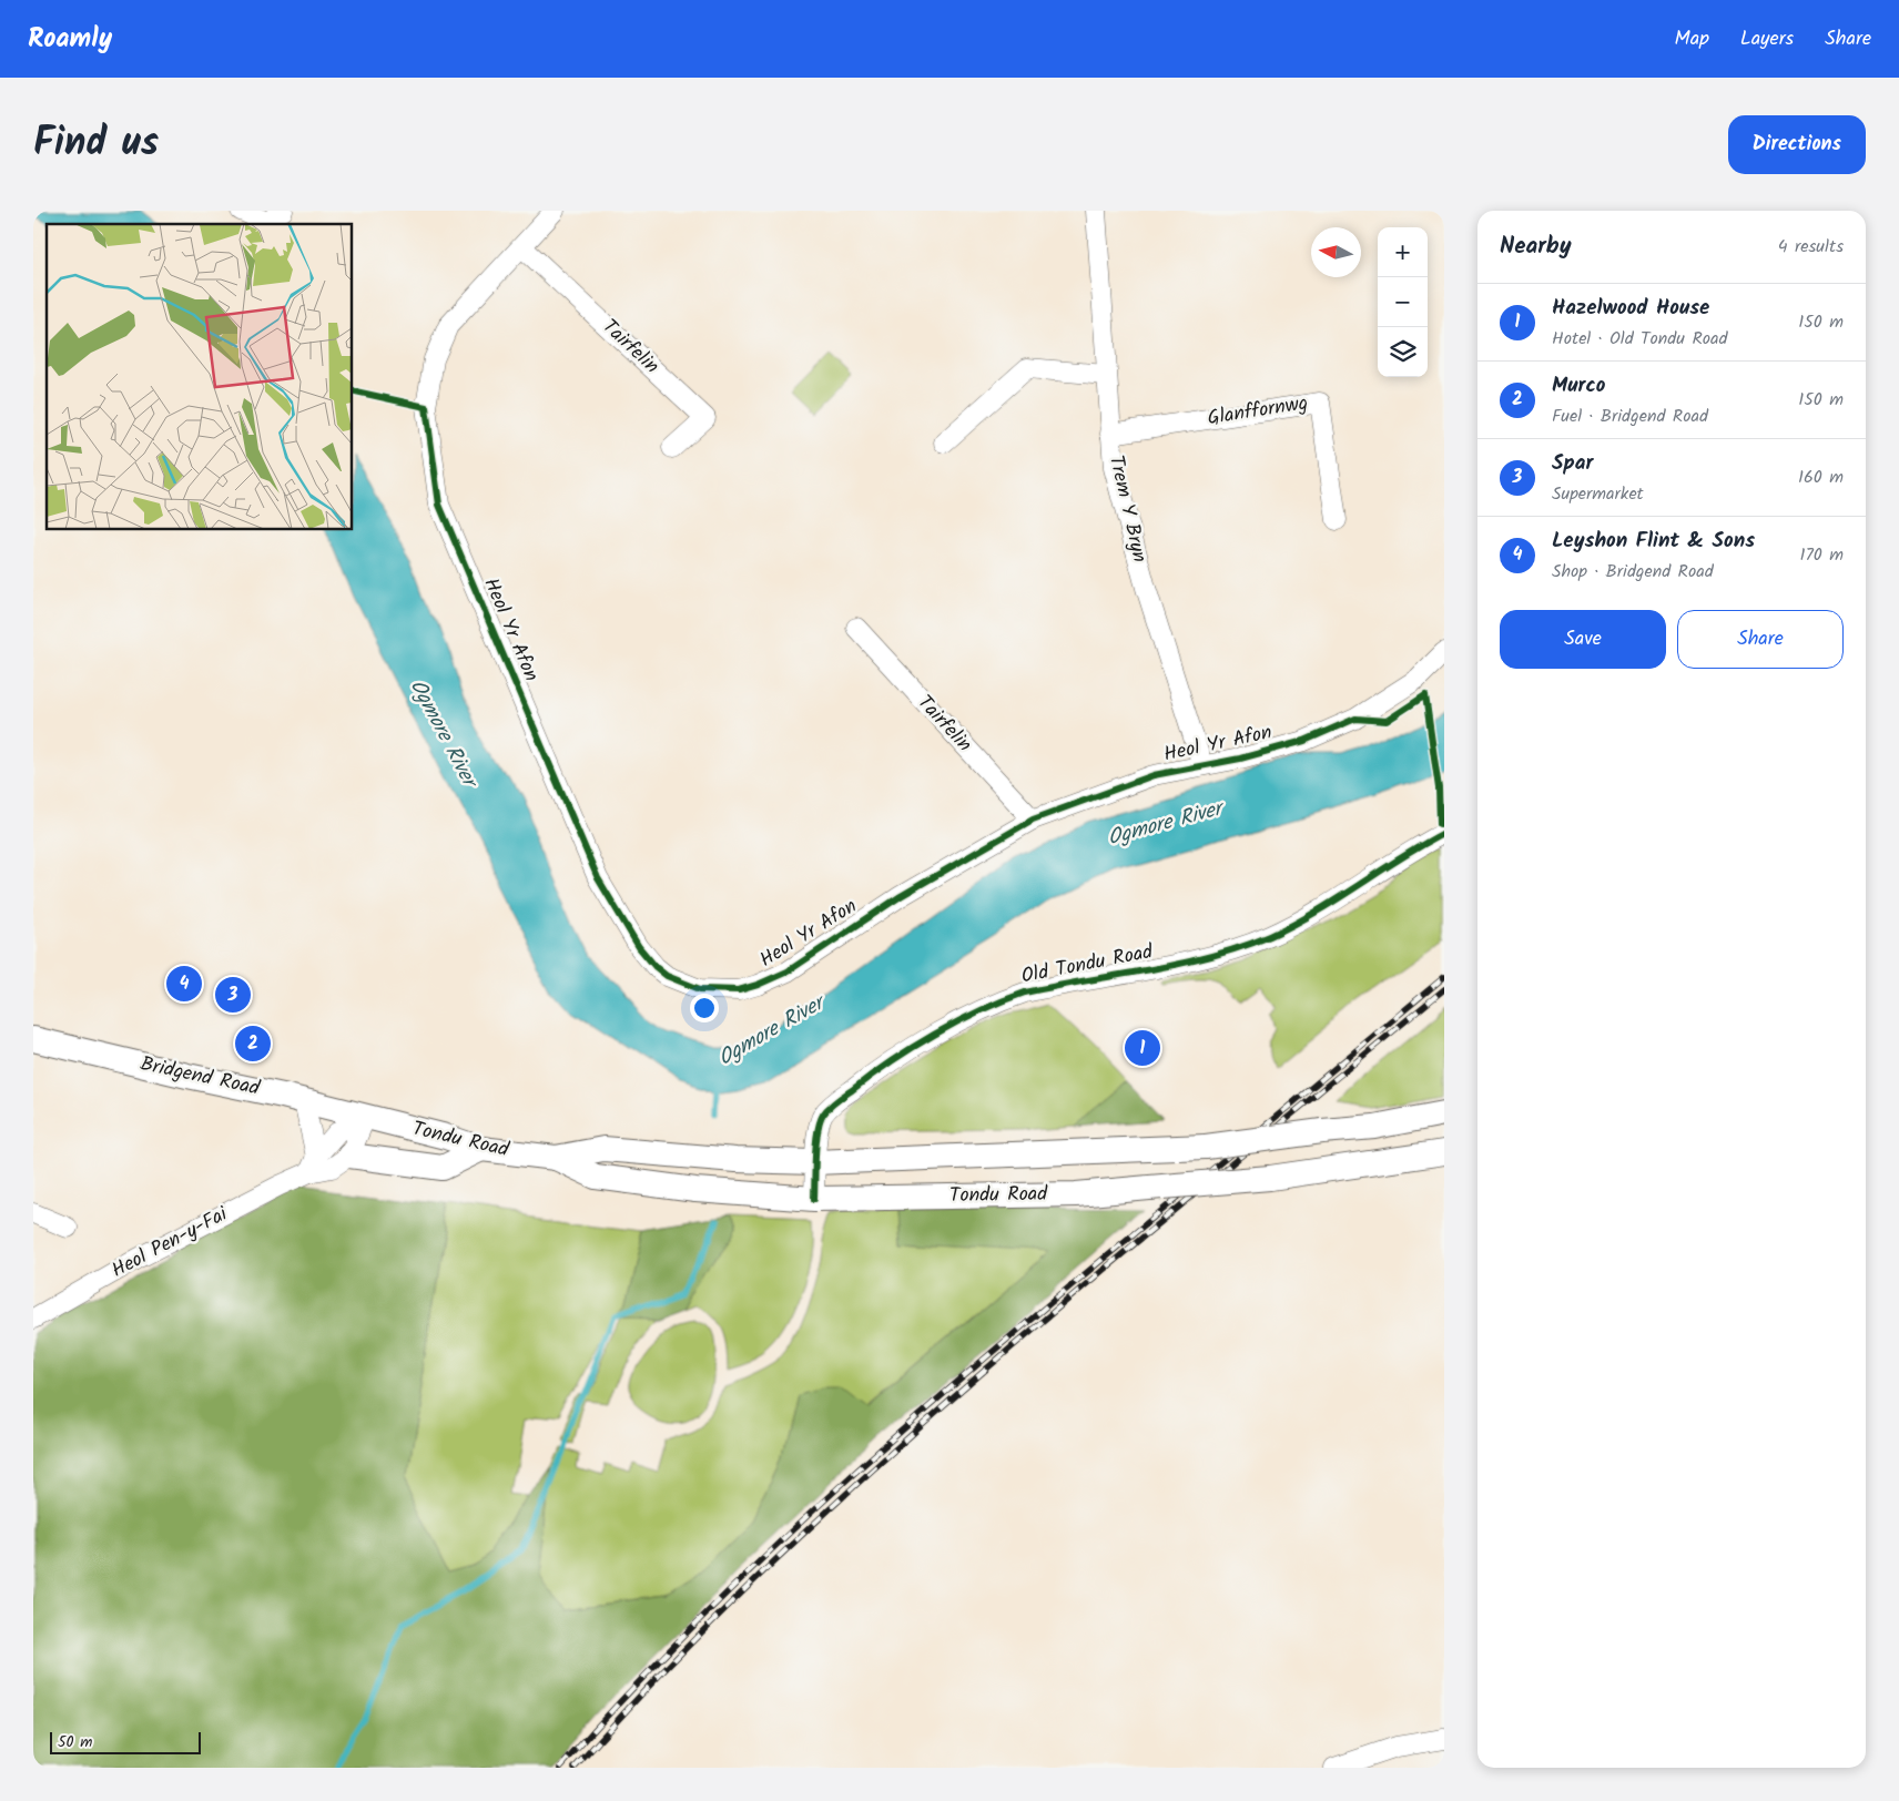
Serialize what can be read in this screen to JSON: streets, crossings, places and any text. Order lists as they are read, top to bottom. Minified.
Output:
{"streets":{"main road":["Bridgend Road","Tondu Road"],"street":["Tairfelin","Glanffornwg","Trem Y Bryn","Heol Yr Afon","Old Tondu Road","Heol Pen-y-Fai"]},"crossings":[["Tairfelin","Heol Yr Afon"],["Glanffornwg","Trem Y Bryn"],["Trem Y Bryn","Heol Yr Afon"],["Old Tondu Road","Tondu Road"],["Bridgend Road","Tondu Road"],["Bridgend Road","Heol Pen-y-Fai"],["Tondu Road","Heol Pen-y-Fai"]],"water":["Ogmore River"],"scale_bar":"50 m","north":"left","page":{"header":"Roamly","nav":["Map","Layers","Share"],"title":"Find us","buttons":["Directions",["Save","Share"]],"heading":["Nearby","4 results"],"map_buttons":["+","−"],"list":[{"mark":"1","name":"Hazelwood House","note":"Hotel · Old Tondu Road","value":"150 m"},{"mark":"2","name":"Murco","note":"Fuel · Bridgend Road","value":"150 m"},{"mark":"3","name":"Spar","note":"Supermarket","value":"160 m"},{"mark":"4","name":"Leyshon Flint & Sons","note":"Shop · Bridgend Road","value":"170 m"}],"pins":["4","3","2","1"],"scale":"50 m"}}
